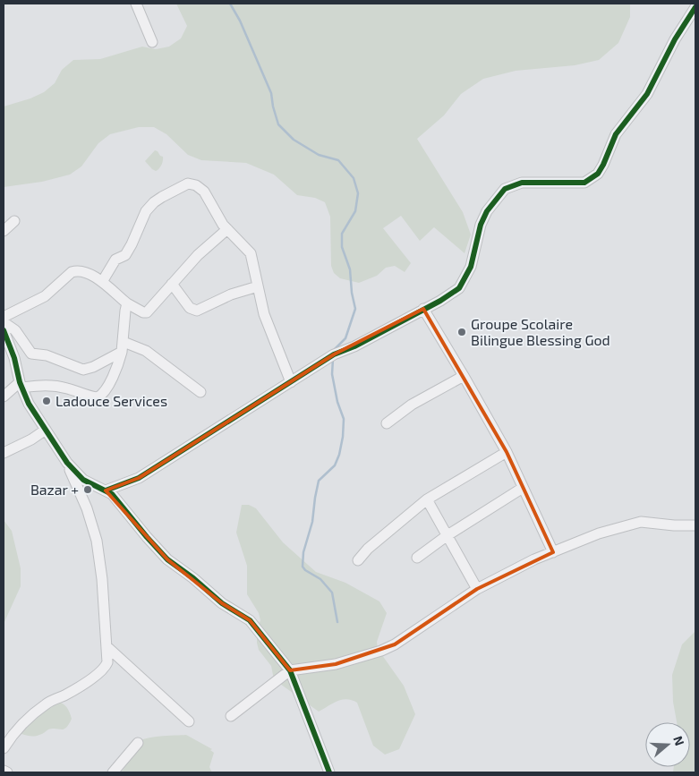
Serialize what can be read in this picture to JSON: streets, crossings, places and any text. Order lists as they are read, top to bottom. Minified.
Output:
{"places":["Groupe Scolaire Bilingue Blessing God","Ladouce Services","Bazar +"],"north":"right"}
